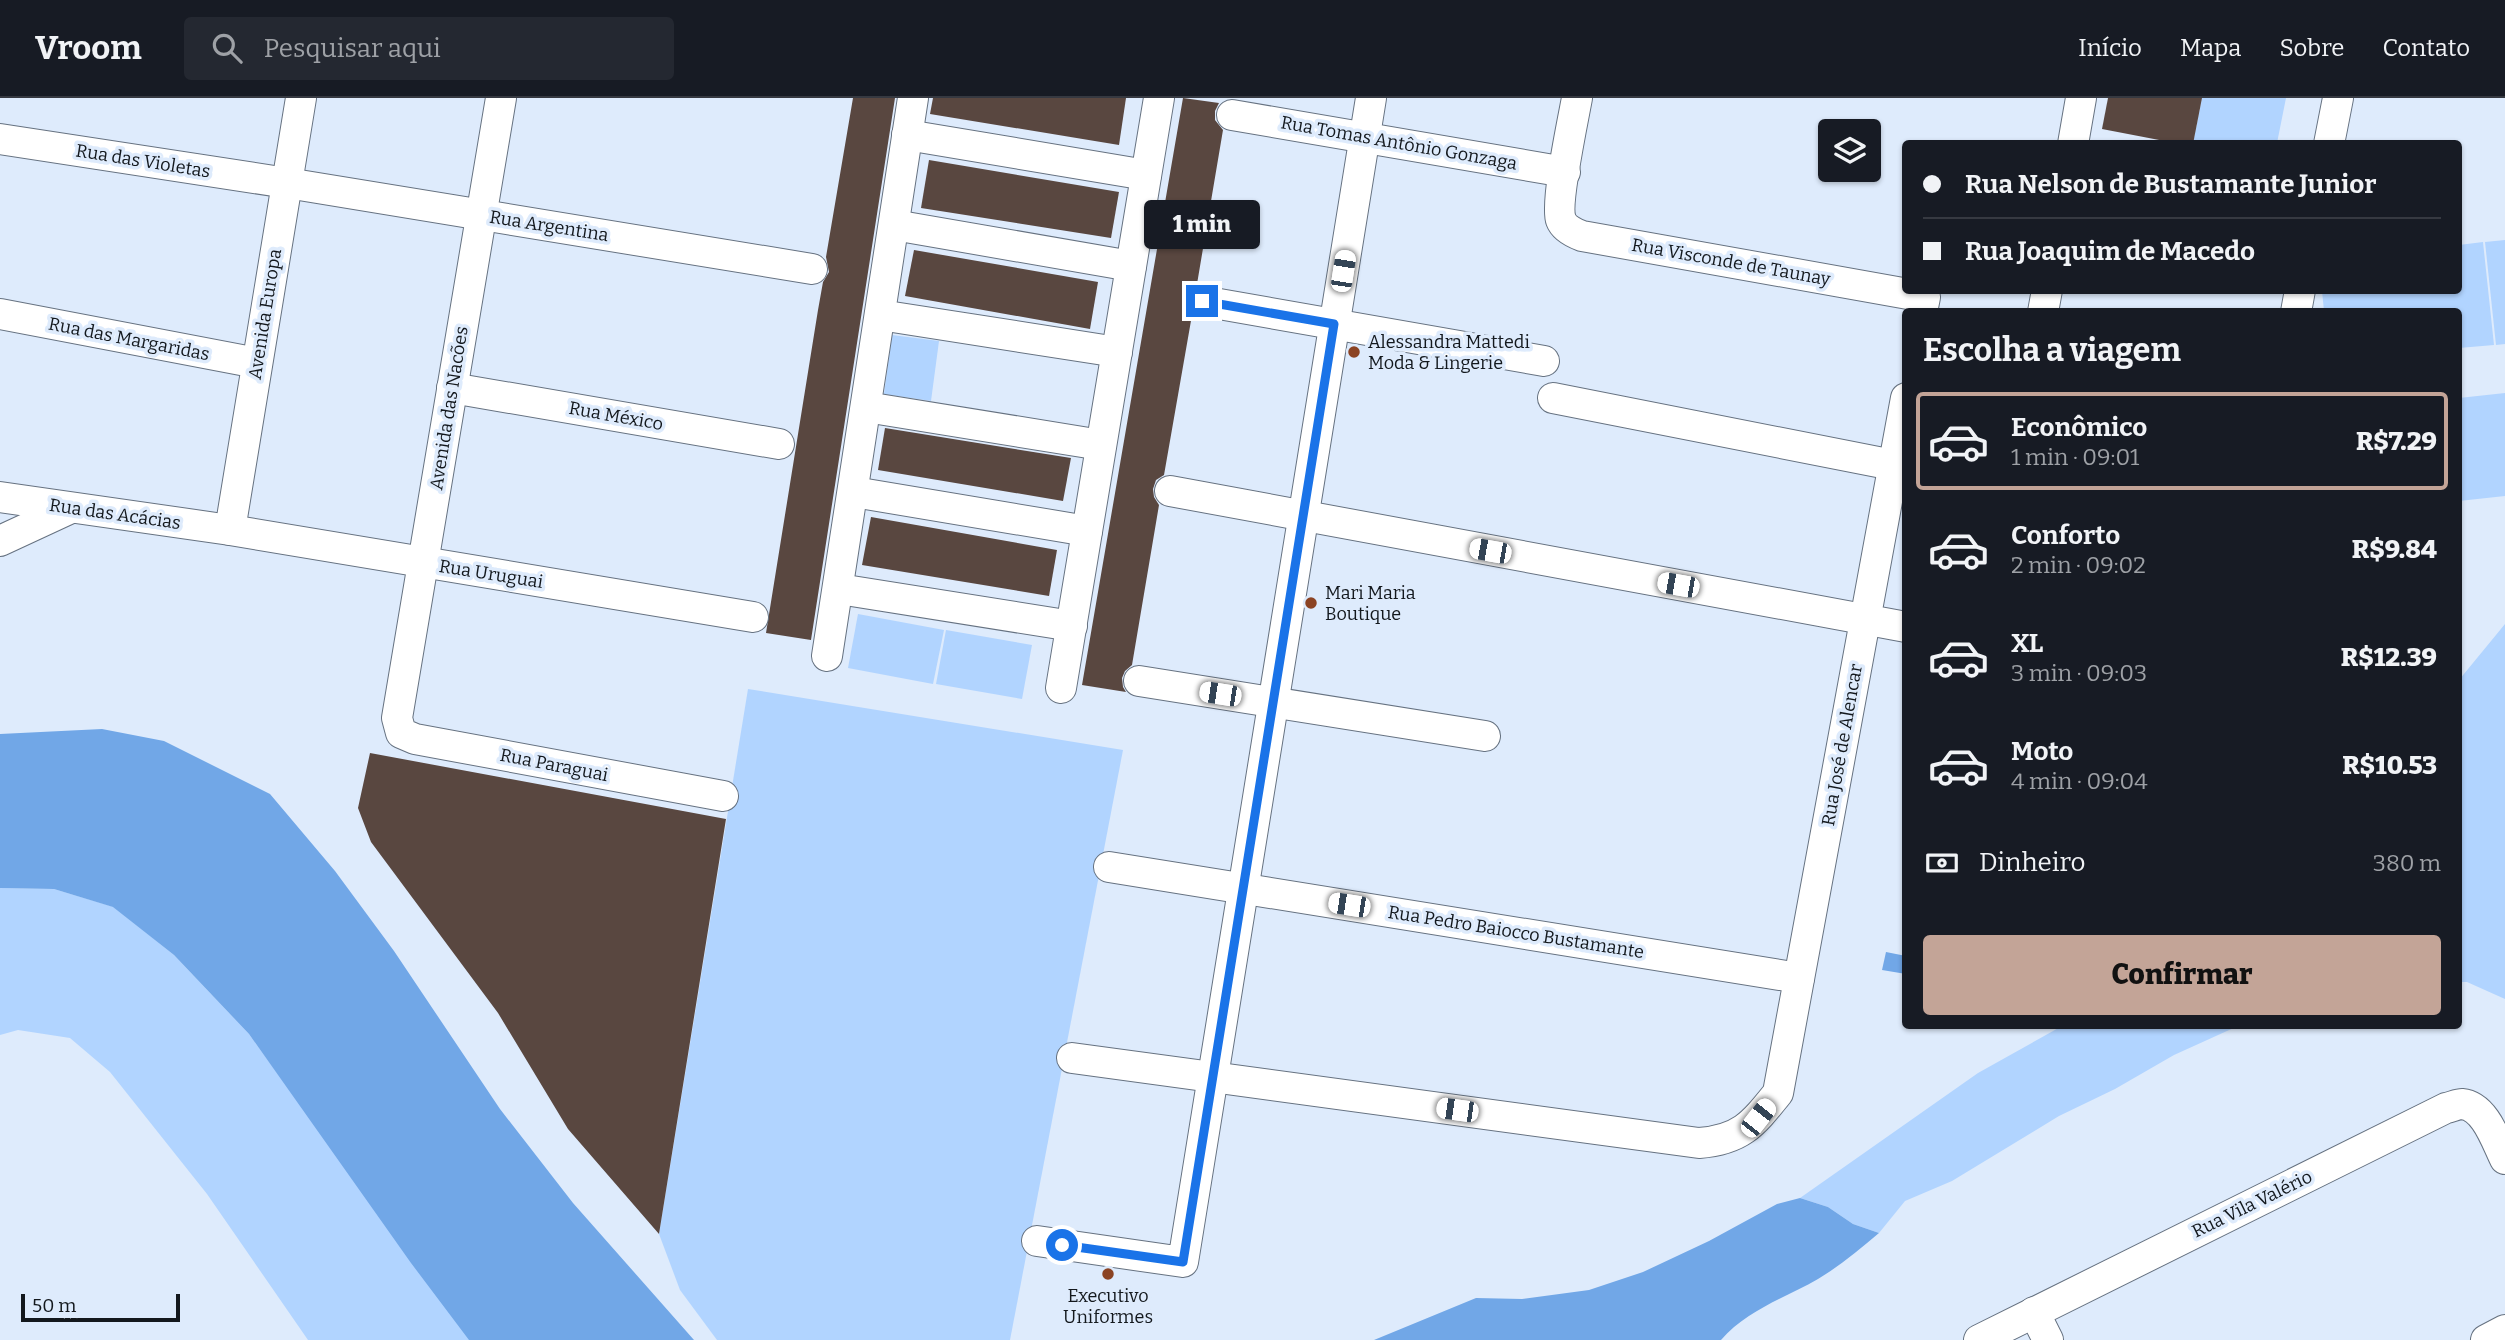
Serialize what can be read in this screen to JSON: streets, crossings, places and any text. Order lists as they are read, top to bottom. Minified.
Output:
{"streets":{"street":["Rua Tomas Antônio Gonzaga","Rua das Violetas","Rua Argentina","Rua Visconde de Taunay","Avenida Europa","Rua das Margaridas","Avenida das Nacões","Rua México","Rua das Acácias","Rua Uruguai","Rua José de Alencar","Rua Paraguai","Rua Pedro Baiocco Bustamante","Rua Vila Valério"]},"crossings":[["Rua Tomas Antônio Gonzaga","Rua Visconde de Taunay"],["Rua das Violetas","Rua Argentina"],["Rua das Violetas","Avenida Europa"],["Rua Argentina","Avenida Europa"],["Rua Argentina","Avenida das Nacões"],["Avenida Europa","Rua das Margaridas"],["Avenida Europa","Rua das Acácias"],["Avenida Europa","Rua Uruguai"],["Avenida das Nacões","Rua México"],["Avenida das Nacões","Rua Uruguai"],["Avenida das Nacões","Rua Paraguai"],["Rua das Acácias","Rua Uruguai"],["Rua José de Alencar","Rua Pedro Baiocco Bustamante"]],"places":["Alessandra Mattedi Moda & Lingerie","Mari Maria Boutique","Executivo Uniformes"],"scale_bar":"50 m","page":{"header":"Vroom","search":"Pesquisar aqui","nav":["Início","Mapa","Sobre","Contato"],"banner":["Rua Nelson de Bustamante Junior","Rua Joaquim de Macedo"],"bubble":"1 min","heading":"Escolha a viagem","list":[{"name":"Econômico","note":"1 min · 09:01","value":"R$7.29"},{"name":"Conforto","note":"2 min · 09:02","value":"R$9.84"},{"name":"XL","note":"3 min · 09:03","value":"R$12.39"},{"name":"Moto","note":"4 min · 09:04","value":"R$10.53"}],"pay":["Dinheiro","380 m"],"buttons":"Confirmar","scale":"50 m"}}
